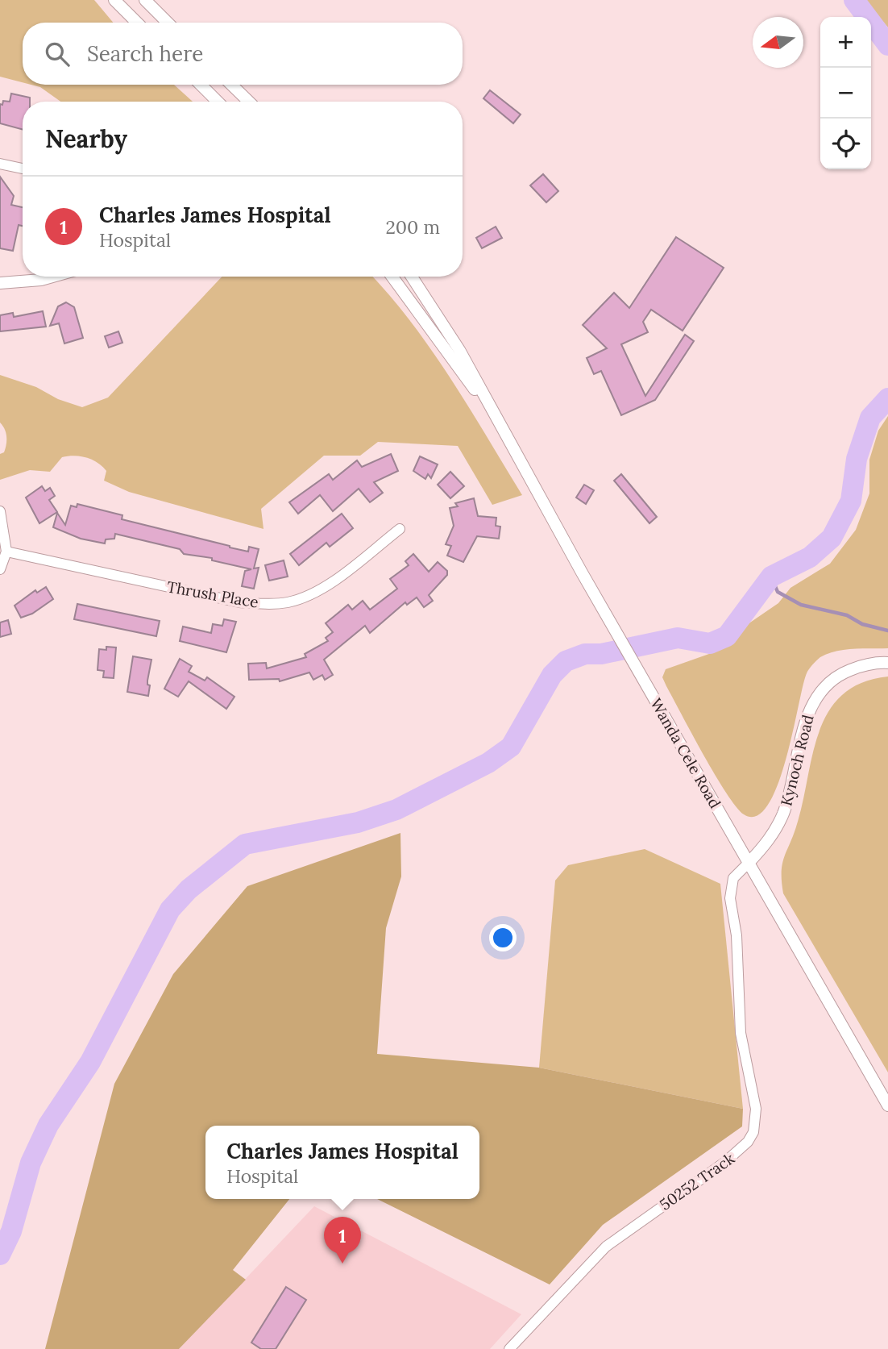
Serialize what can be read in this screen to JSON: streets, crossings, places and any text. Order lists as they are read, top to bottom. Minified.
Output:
{"streets":{"street":["Thrush Place","Wanda Cele Road","Kynoch Road","50252 Track"]},"crossings":[["Wanda Cele Road","Kynoch Road"],["Wanda Cele Road","50252 Track"],["Kynoch Road","50252 Track"]],"north":"left","page":{"map_buttons":["+","−"],"search":"Search here","heading":"Nearby","list":[{"mark":"1","name":"Charles James Hospital","note":"Hospital","value":"200 m"}],"popup":["Charles James Hospital","Hospital"],"pins":"1"}}
